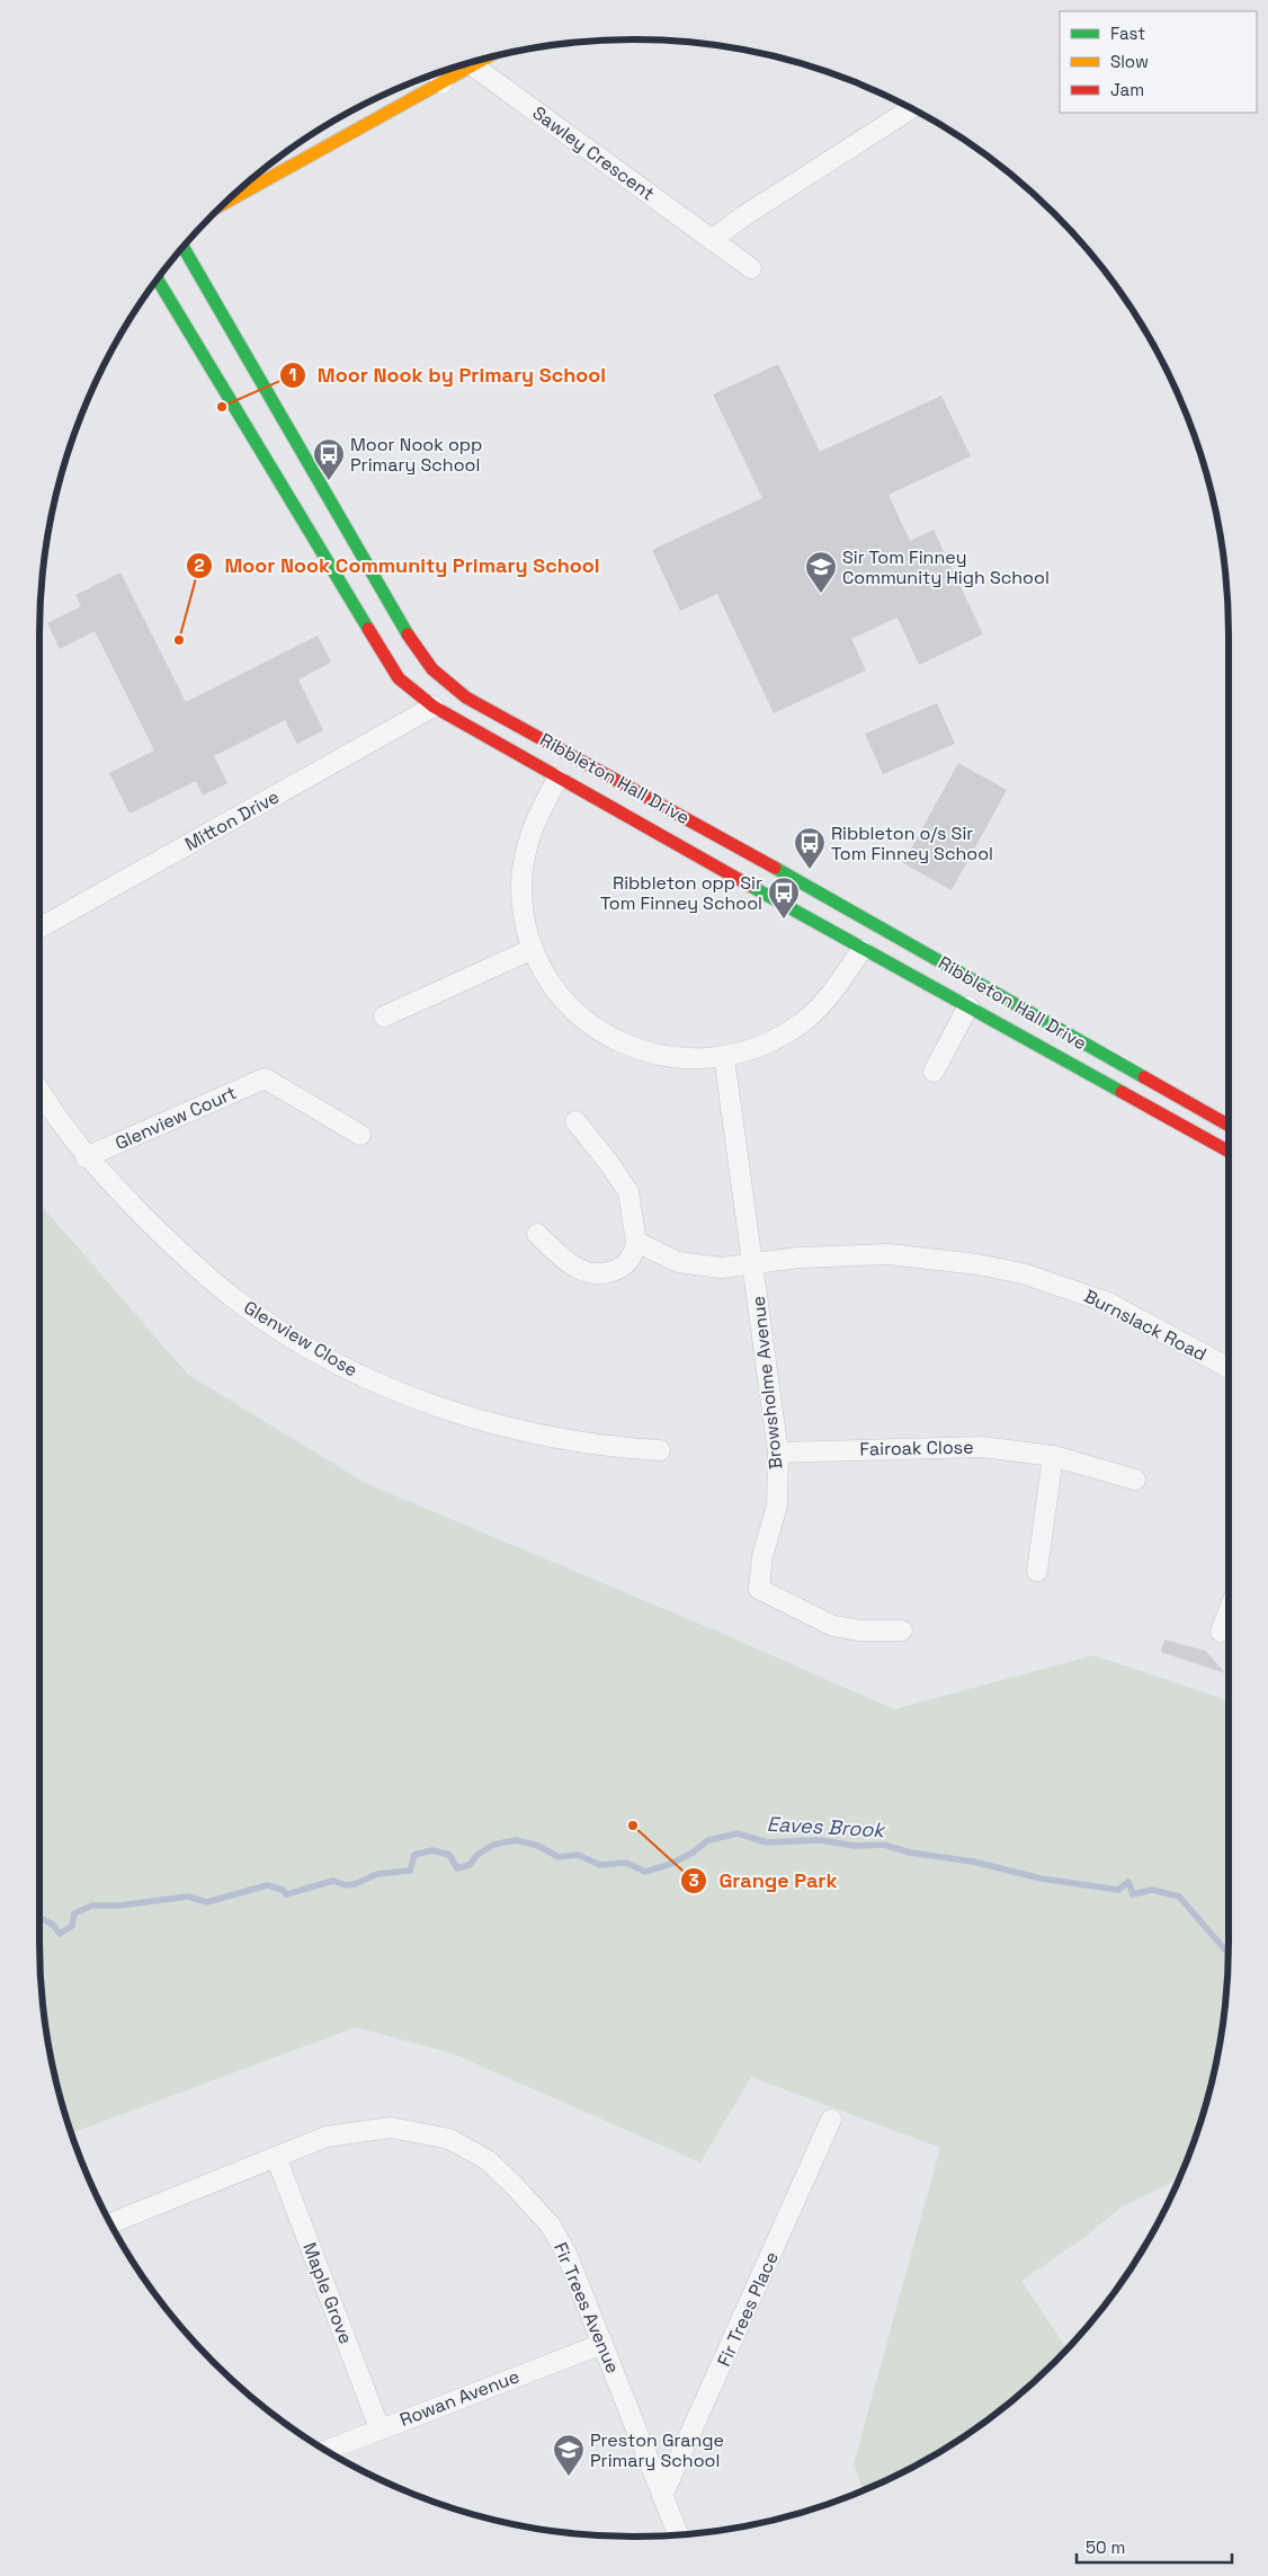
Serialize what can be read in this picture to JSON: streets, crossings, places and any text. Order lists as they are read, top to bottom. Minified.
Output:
{"streets":{"street":["Sawley Crescent","Ribbleton Hall Drive","Mitton Drive","Glenview Court","Burnslack Road","Glenview Close","Browsholme Avenue","Fairoak Close","Maple Grove","Fir Trees Avenue","Fir Trees Place","Rowan Avenue"]},"crossings":[["Ribbleton Hall Drive","Mitton Drive"],["Glenview Court","Glenview Close"],["Burnslack Road","Browsholme Avenue"],["Browsholme Avenue","Fairoak Close"],["Maple Grove","Fir Trees Avenue"],["Maple Grove","Rowan Avenue"],["Fir Trees Avenue","Fir Trees Place"],["Fir Trees Avenue","Rowan Avenue"]],"water":["Eaves Brook"],"places":{"other":["Moor Nook by Primary School","Moor Nook Community Primary School","Grange Park"],"bus stop":["Moor Nook opp Primary School","Ribbleton o/s Sir Tom Finney School","Ribbleton opp Sir Tom Finney School"],"school or university":["Sir Tom Finney Community High School","Preston Grange Primary School"]},"legend":["Fast","Slow","Jam"],"scale_bar":"50 m"}
